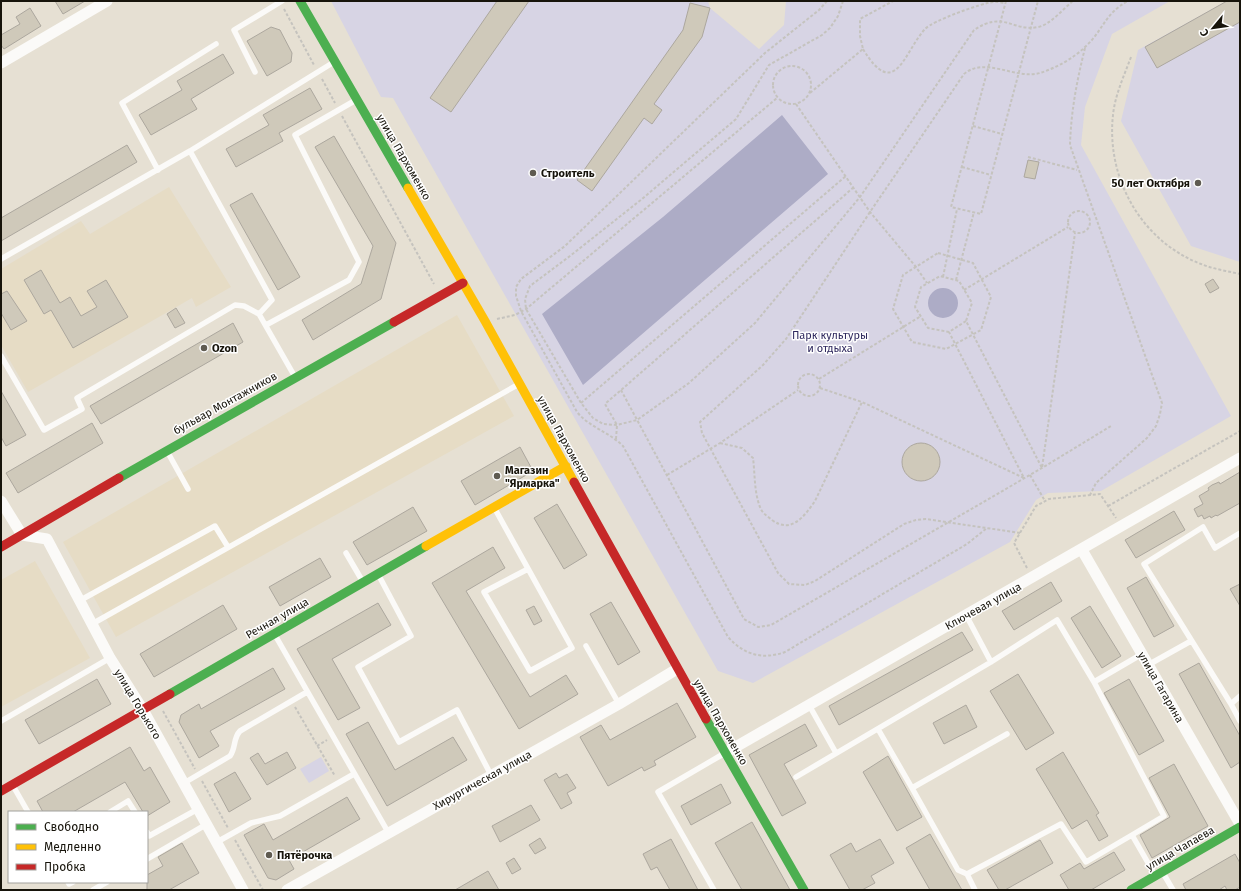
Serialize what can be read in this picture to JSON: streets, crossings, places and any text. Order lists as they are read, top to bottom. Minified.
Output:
{"streets":{"street":["улица Пархоменко","бульвар Монтажников","Ключевая улица","Речная улица","улица Гагарина","улица Горького","Хирургическая улица","улица Чапаева"]},"crossings":[["улица Пархоменко","бульвар Монтажников"],["улица Пархоменко","Ключевая улица"],["улица Пархоменко","Речная улица"],["улица Пархоменко","Хирургическая улица"],["бульвар Монтажников","улица Горького"],["Ключевая улица","улица Гагарина"],["Речная улица","улица Горького"],["улица Гагарина","улица Чапаева"]],"parks":["Парк культуры и отдыха"],"places":["Строитель","50 лет Октября","Ozon","Магазин \"Ярмарка\"","Пятёрочка"],"legend":["Свободно","Медленно","Пробка"],"north":"bottom left"}
